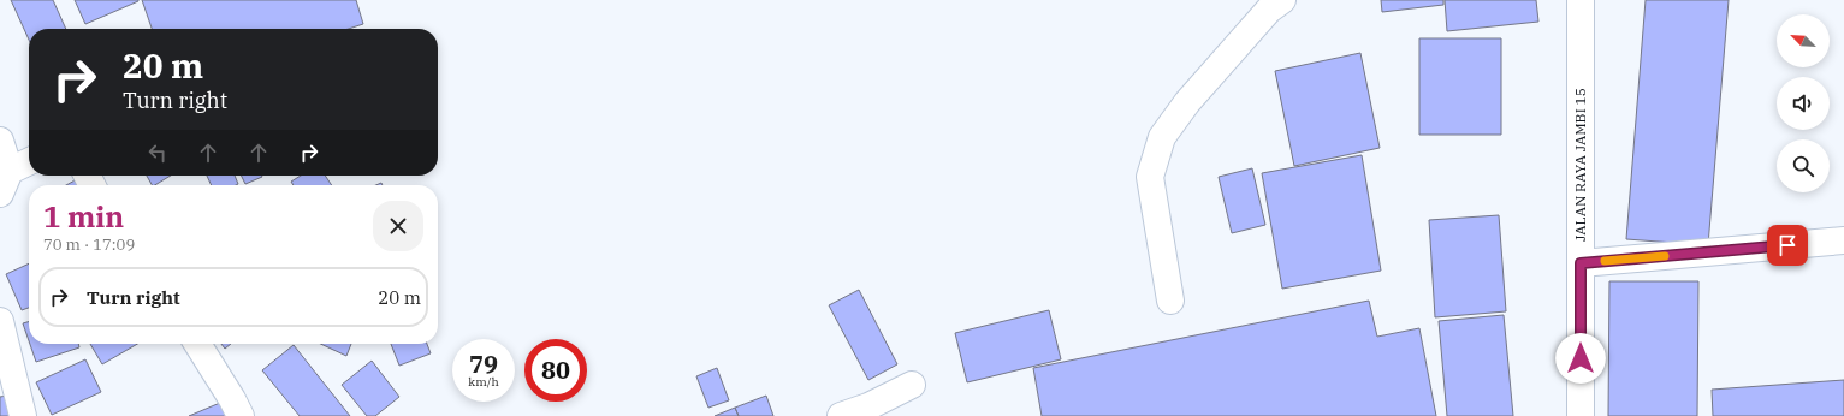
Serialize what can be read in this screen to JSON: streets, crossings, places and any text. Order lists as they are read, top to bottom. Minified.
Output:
{"streets":{"main road":["JALAN RAYA JAMBI 15"]},"north":"top left","page":{"turn":["20 m","Turn right"],"heading":["1 min","70 m · 17:09"],"list":[{"name":"Turn right","value":"20 m"}],"speed":"79 km/h","limit":"80"}}
